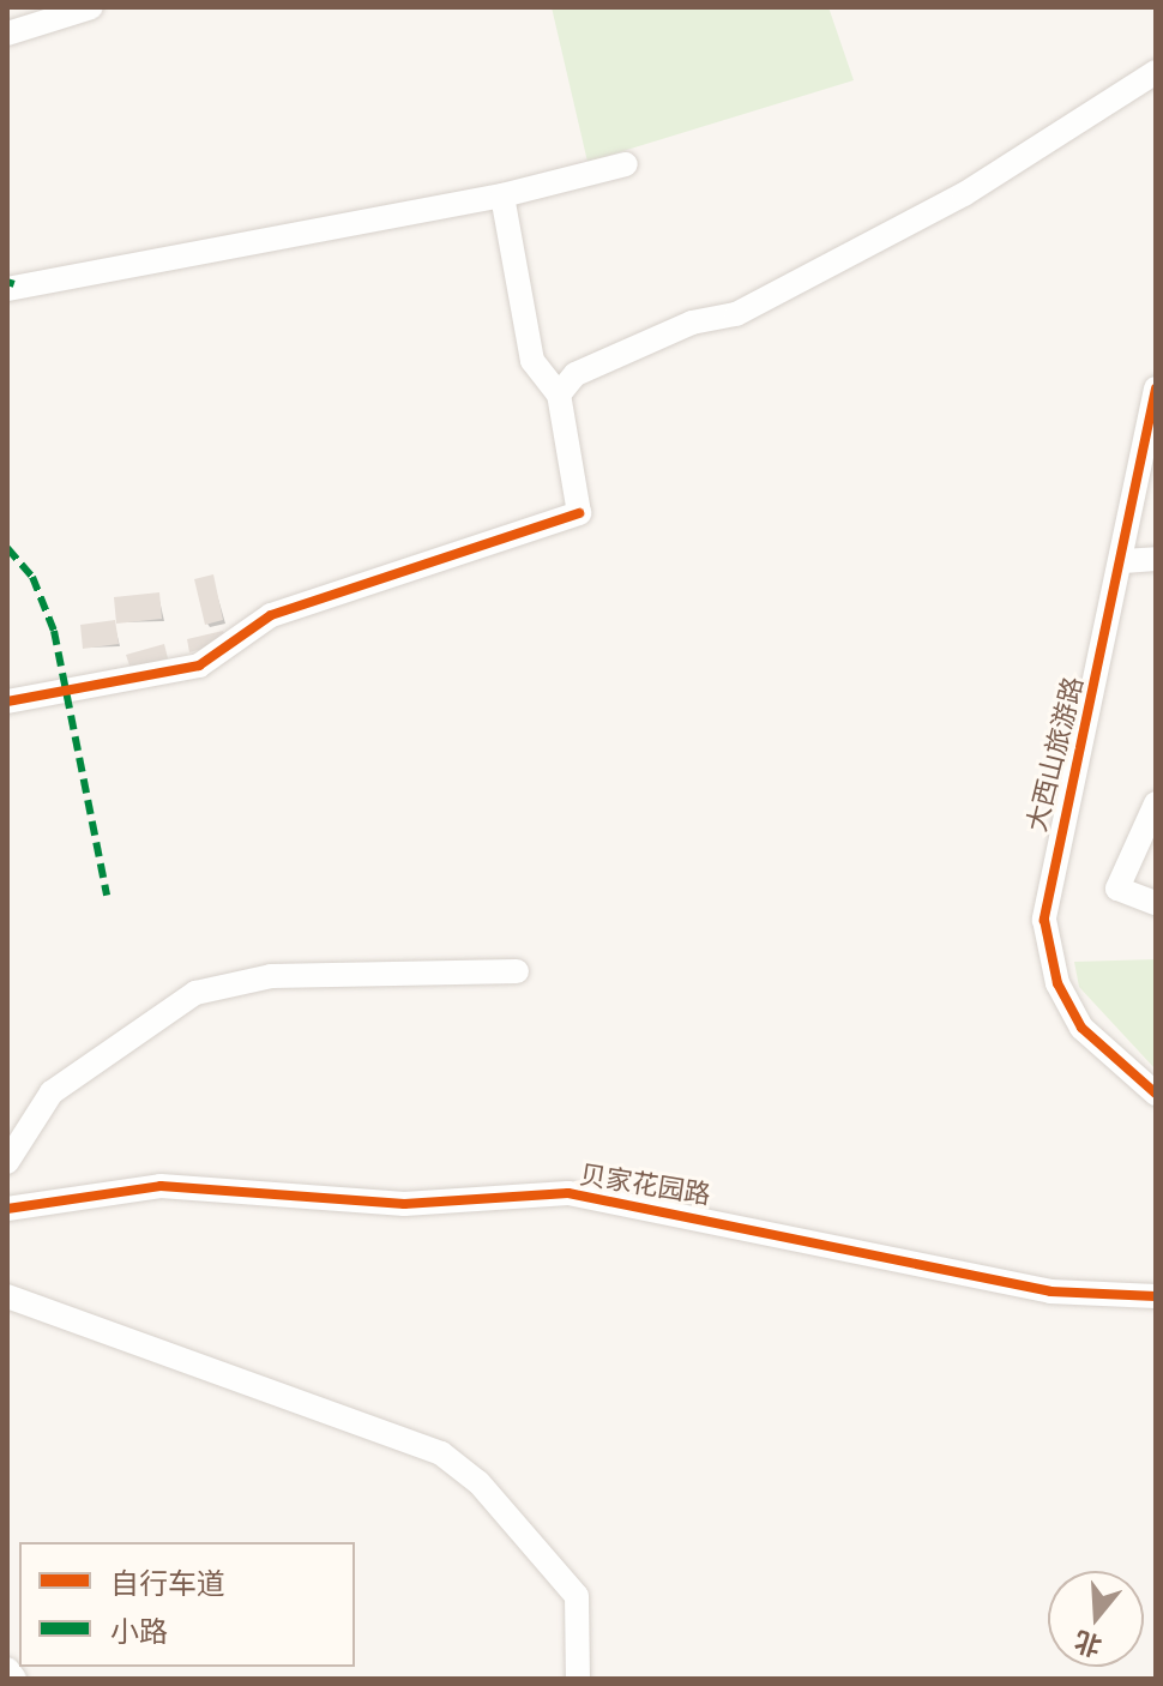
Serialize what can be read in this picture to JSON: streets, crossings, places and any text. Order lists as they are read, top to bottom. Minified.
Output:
{"streets":{"street":["大西山旅游路","贝家花园路"]},"legend":["自行车道","小路"],"north":"bottom"}
